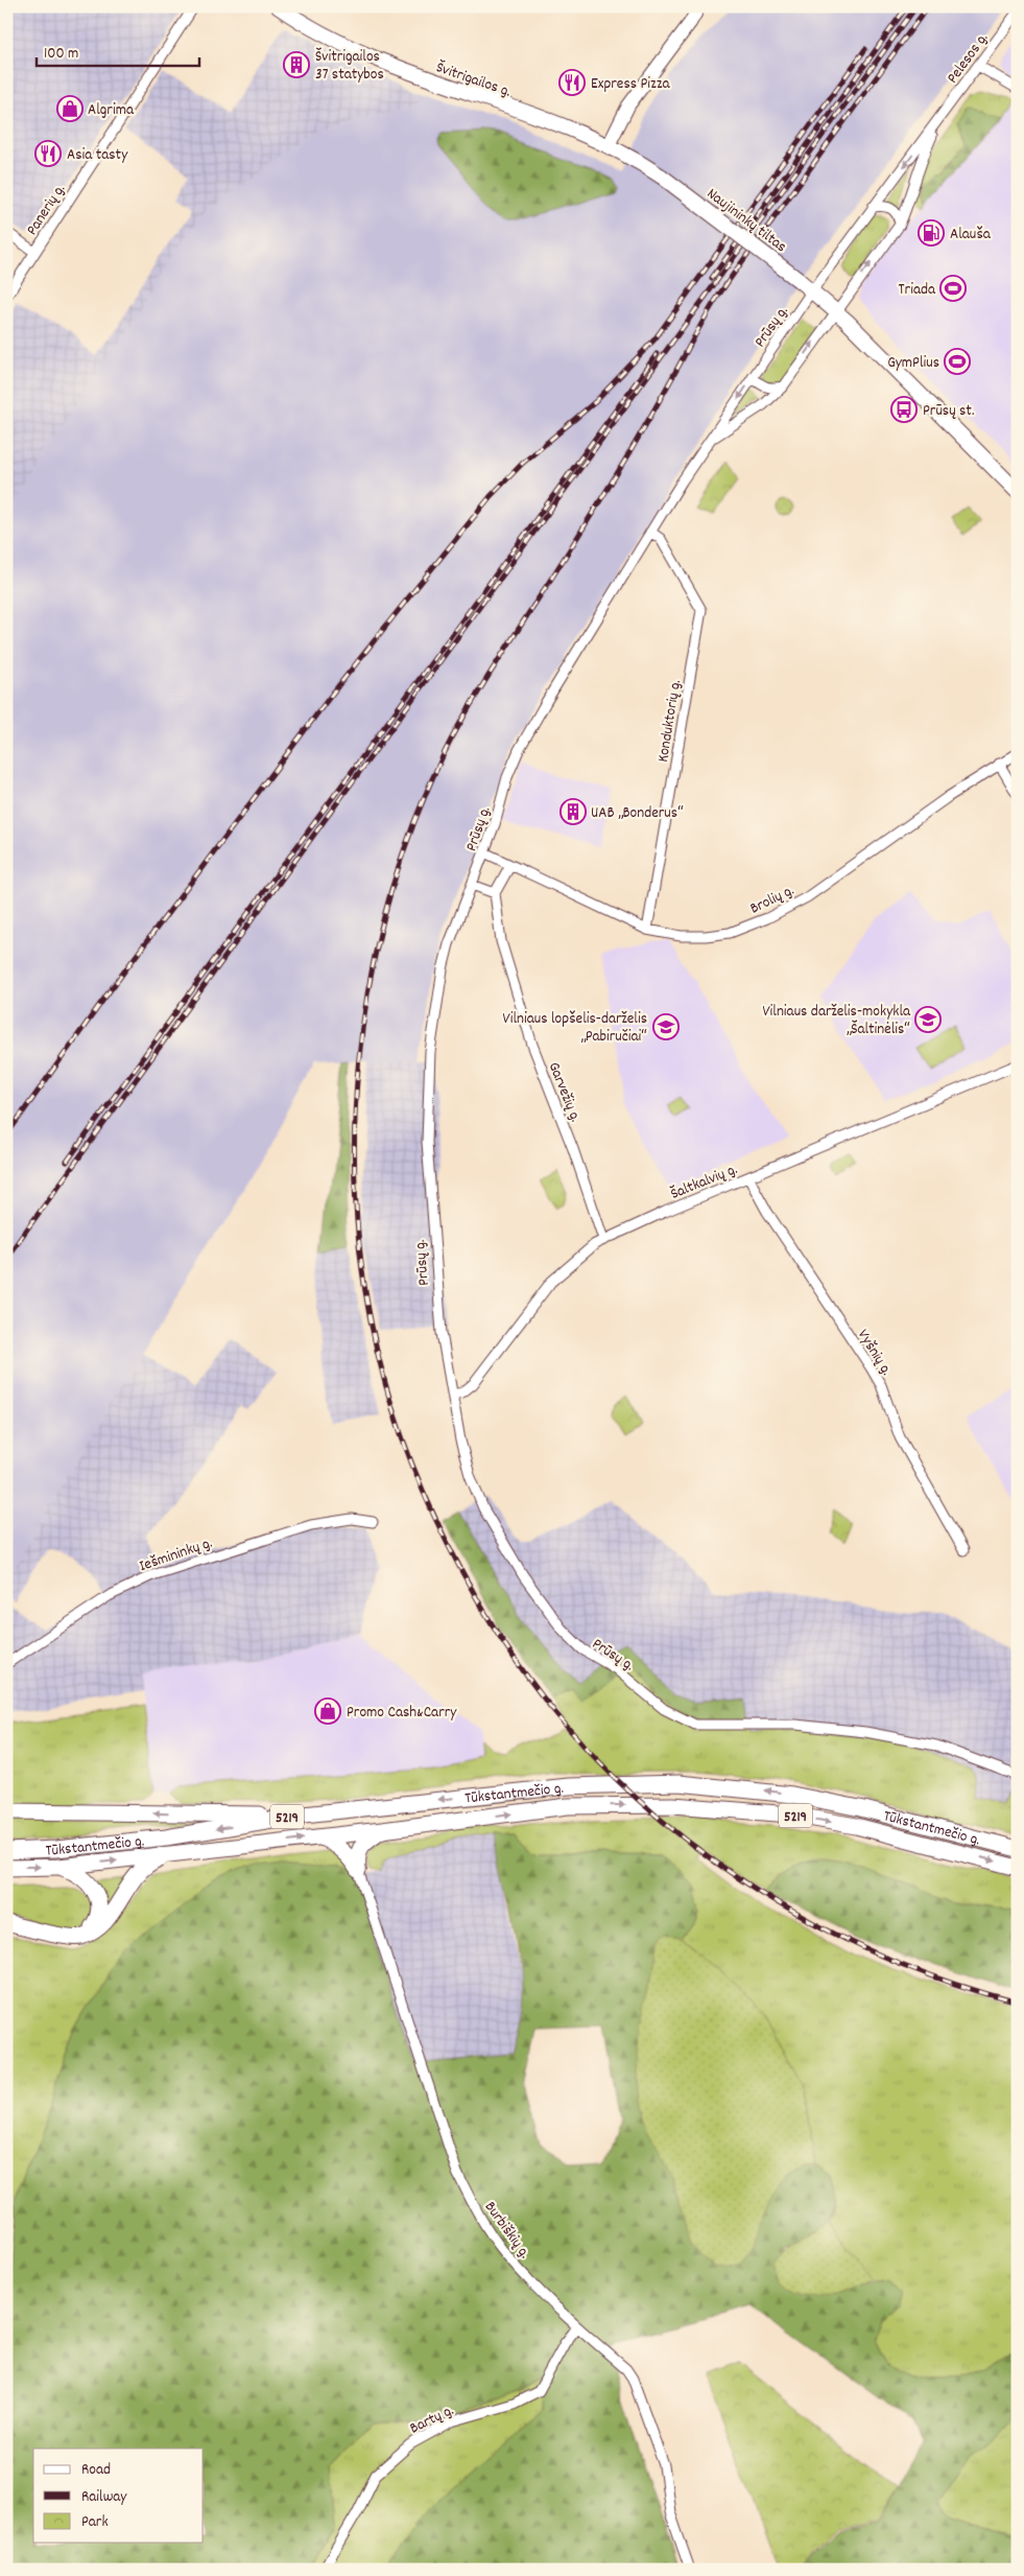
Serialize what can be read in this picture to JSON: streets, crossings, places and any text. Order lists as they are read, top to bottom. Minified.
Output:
{"streets":{"highway":["Tūkstantmečio g.","5219"],"main road":["Švitrigailos g.","Naujininkų tiltas"],"street":["Pelesos g.","Panerių g.","Prūsų g.","Konduktorių g.","Brolių g.","Garvežių g.","Šaltkalvių g.","Vyšnių g.","Iešmininkų g.","Burbiškių g.","Bartų g."]},"crossings":[["Pelesos g.","Naujininkų tiltas"],["Pelesos g.","Prūsų g."],["Švitrigailos g.","Naujininkų tiltas"],["Naujininkų tiltas","Prūsų g."],["Prūsų g.","Konduktorių g."],["Prūsų g.","Brolių g."],["Prūsų g.","Šaltkalvių g."],["Konduktorių g.","Brolių g."],["Garvežių g.","Šaltkalvių g."],["Šaltkalvių g.","Vyšnių g."],["Burbiškių g.","Bartų g."]],"places":{"building":["Švitrigailos 37 statybos","UAB „Bonderus“"],"restaurant":["Express Pizza","Asia tasty"],"shop":["Algrima","Promo Cash&Carry"],"fuel station":["Alauša"],"sports":["Triada","GymPlius"],"bus stop":["Prūsų st."],"school or university":["Vilniaus darželis-mokykla „Šaltinėlis“","Vilniaus lopšelis-darželis „Pabiručiai“"]},"legend":["Road","Railway","Park"],"scale_bar":"100 m"}
